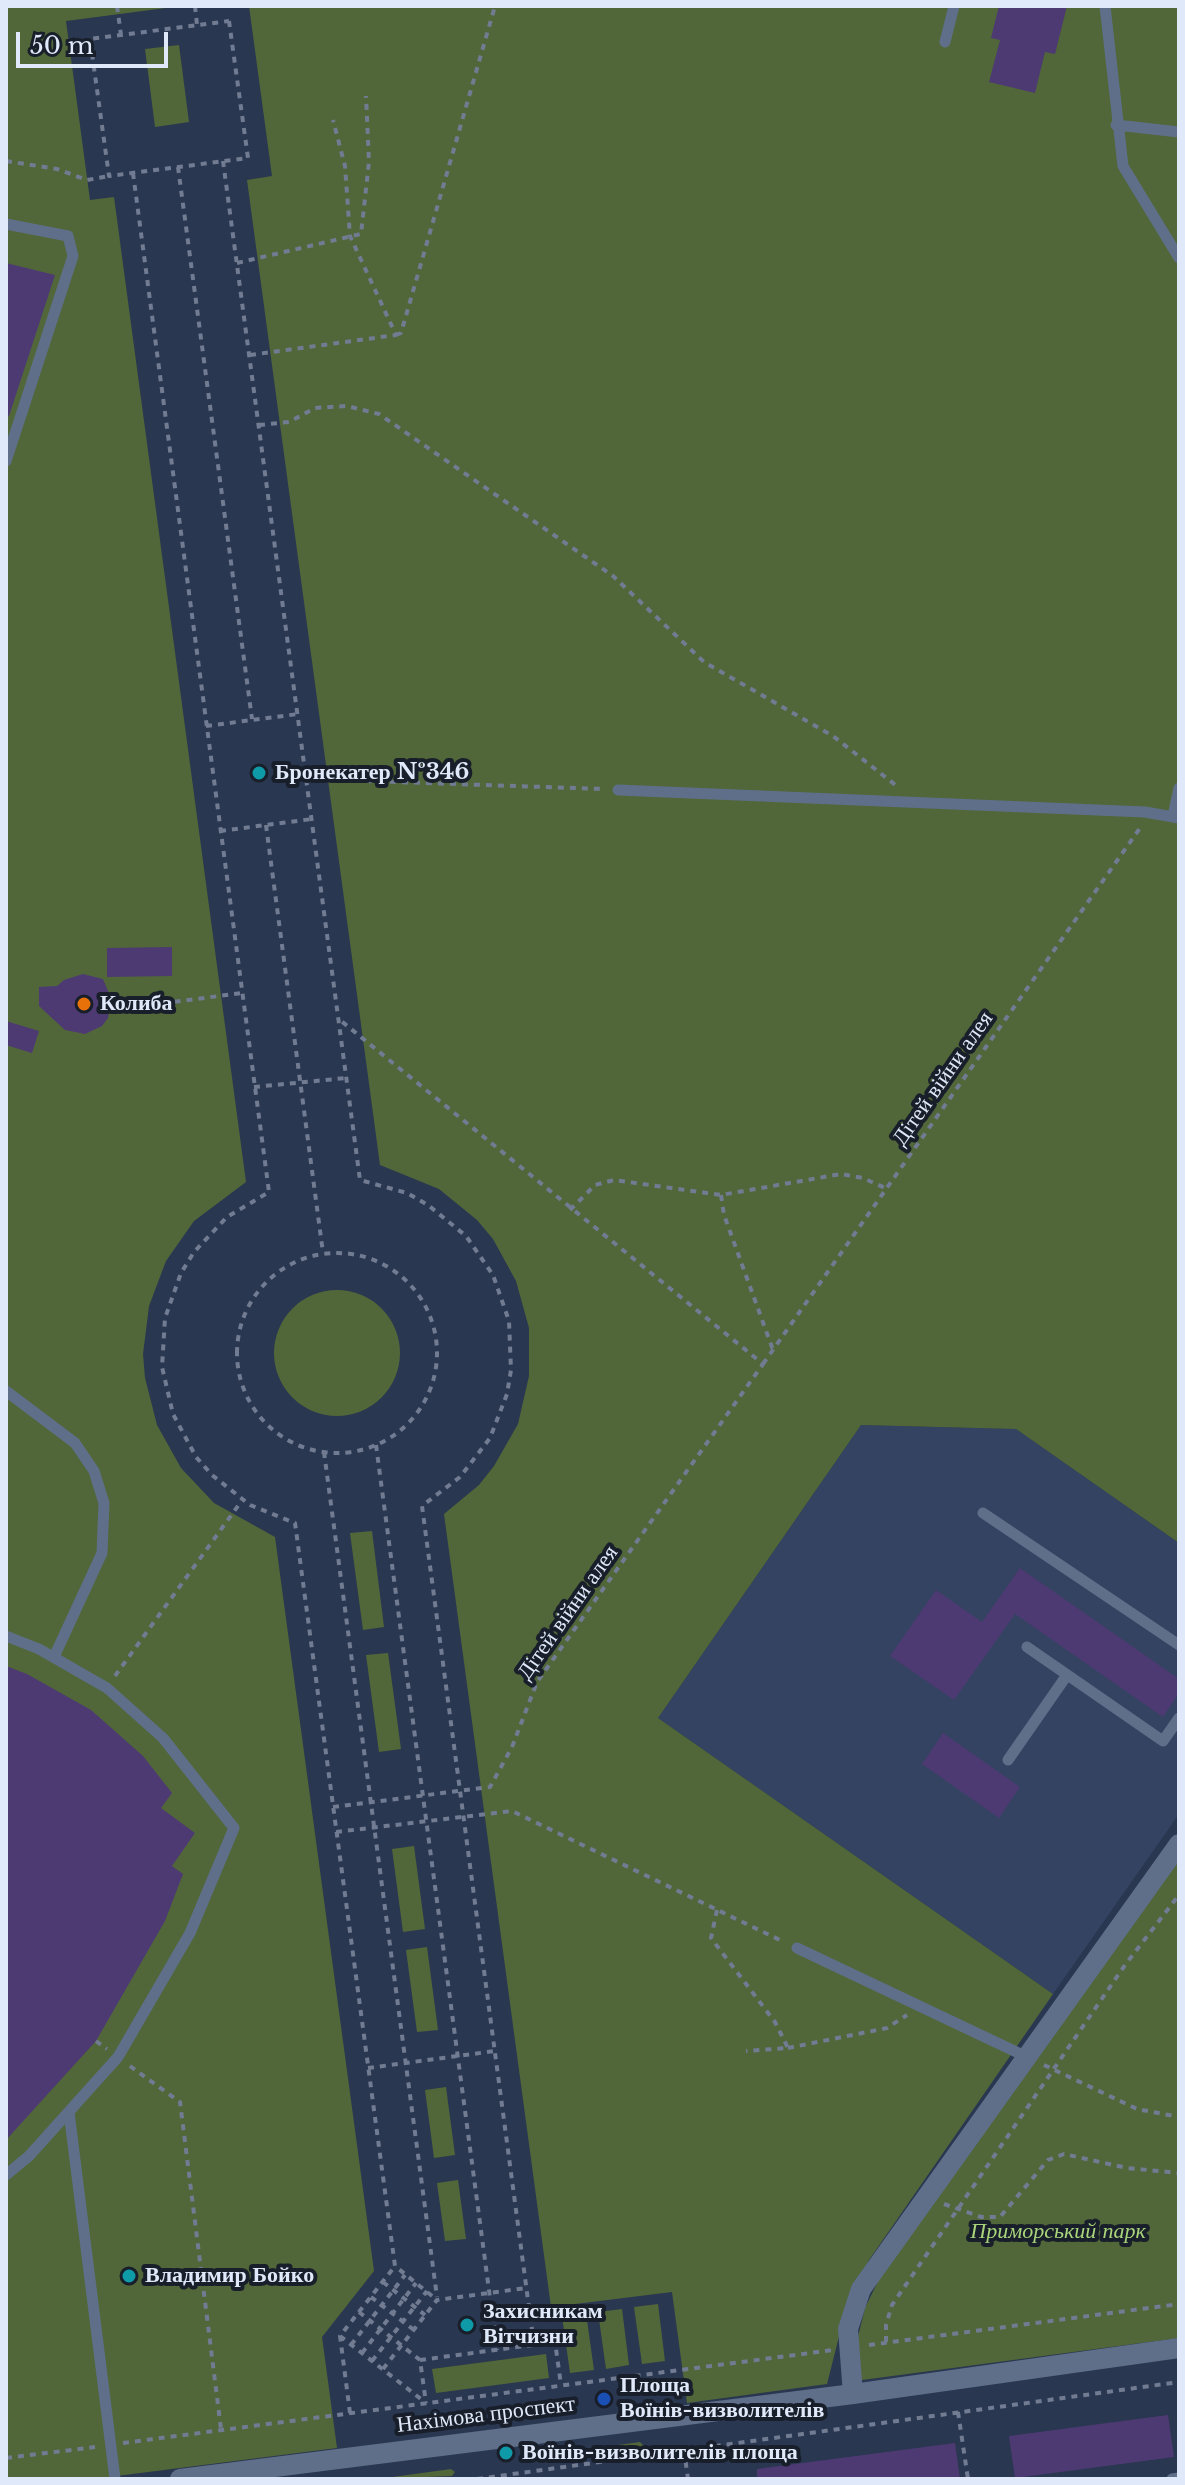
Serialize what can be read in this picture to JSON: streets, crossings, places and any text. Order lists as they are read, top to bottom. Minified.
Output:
{"streets":{"main road":["Нахімова проспект"],"path":["Дітей війни алея"]},"parks":["Приморський парк"],"places":["Бронекатер №346","Колиба","Владимир Бойко","Захисникам Вітчизни","Площа Воїнів-визволителів","Воїнів-визволителів площа"],"scale_bar":"50 m"}
